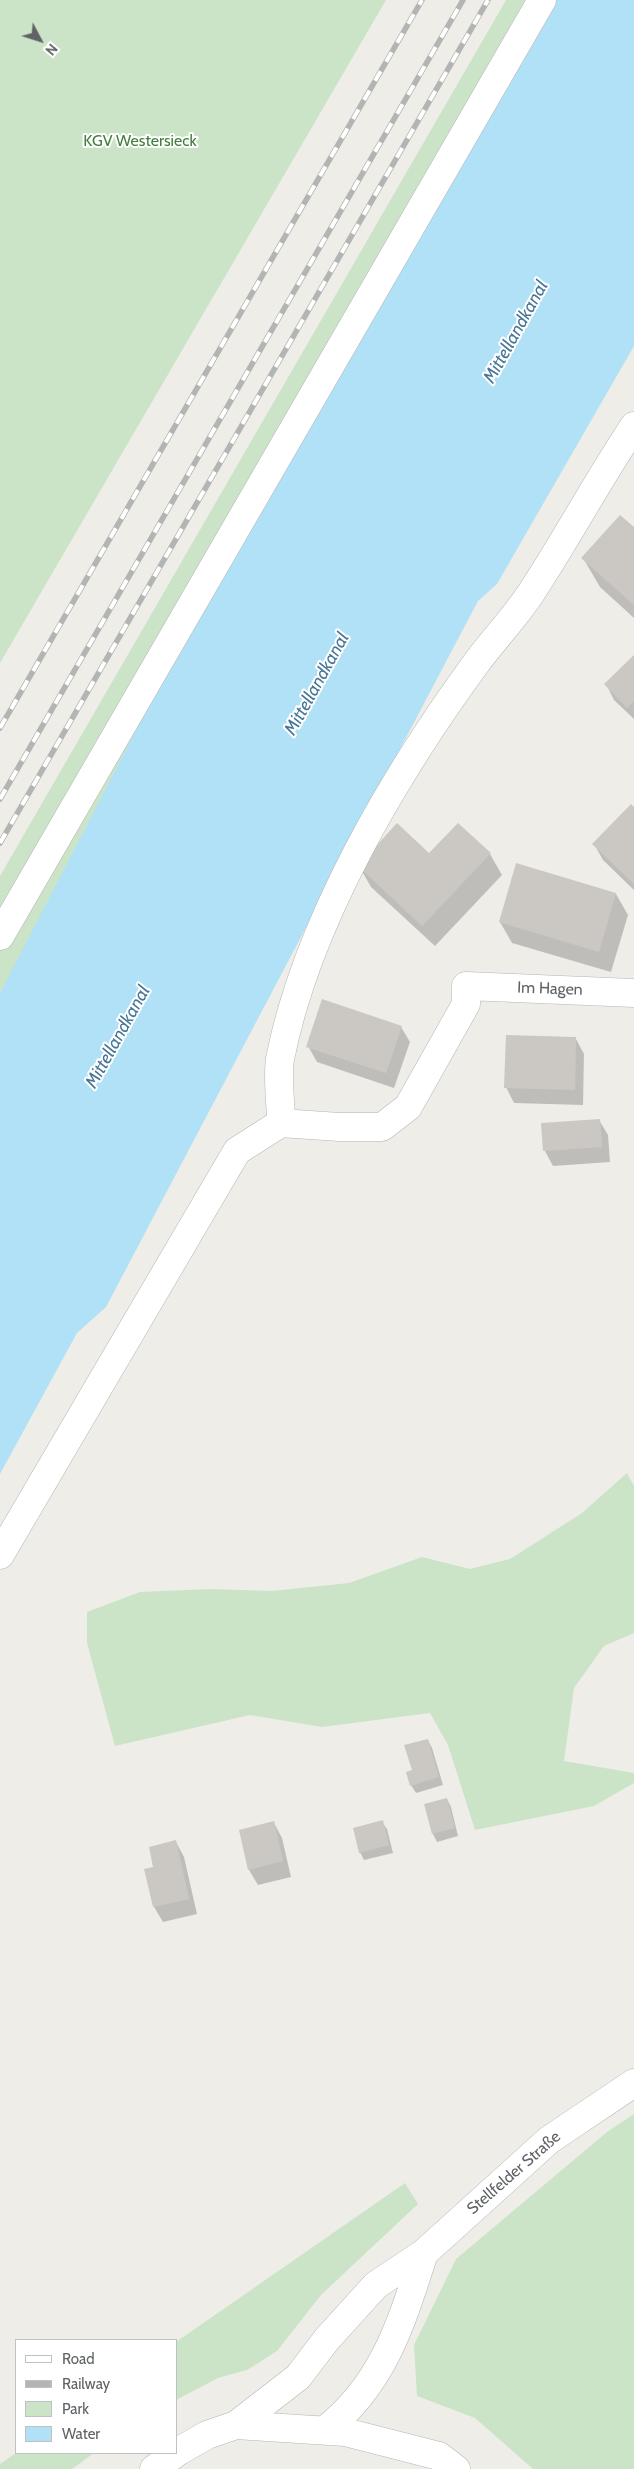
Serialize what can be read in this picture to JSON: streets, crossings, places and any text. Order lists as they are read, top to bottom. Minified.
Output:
{"streets":{"street":["Im Hagen","Stellfelder Straße"]},"water":["Mittellandkanal"],"parks":["KGV Westersieck"],"legend":["Road","Railway","Park","Water"],"north":"bottom right"}
